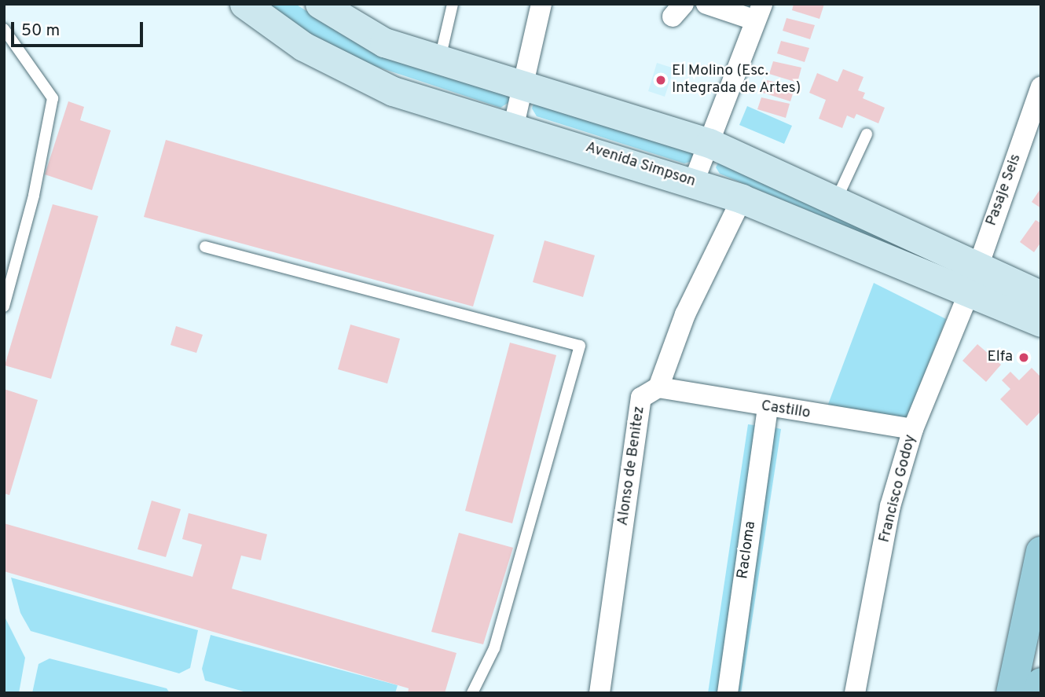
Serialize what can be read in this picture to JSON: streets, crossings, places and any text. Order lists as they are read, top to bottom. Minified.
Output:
{"streets":{"main road":["Avenida Simpson"],"street":["Pasaje Seis","Castillo","Alonso de Benitez","Francisco Godoy","Racloma"]},"crossings":[["Avenida Simpson","Pasaje Seis"],["Avenida Simpson","Alonso de Benitez"],["Avenida Simpson","Francisco Godoy"],["Pasaje Seis","Francisco Godoy"],["Castillo","Alonso de Benitez"],["Castillo","Francisco Godoy"],["Castillo","Racloma"]],"places":["El Molino (Esc. Integrada de Artes)","Elfa"],"scale_bar":"50 m"}
